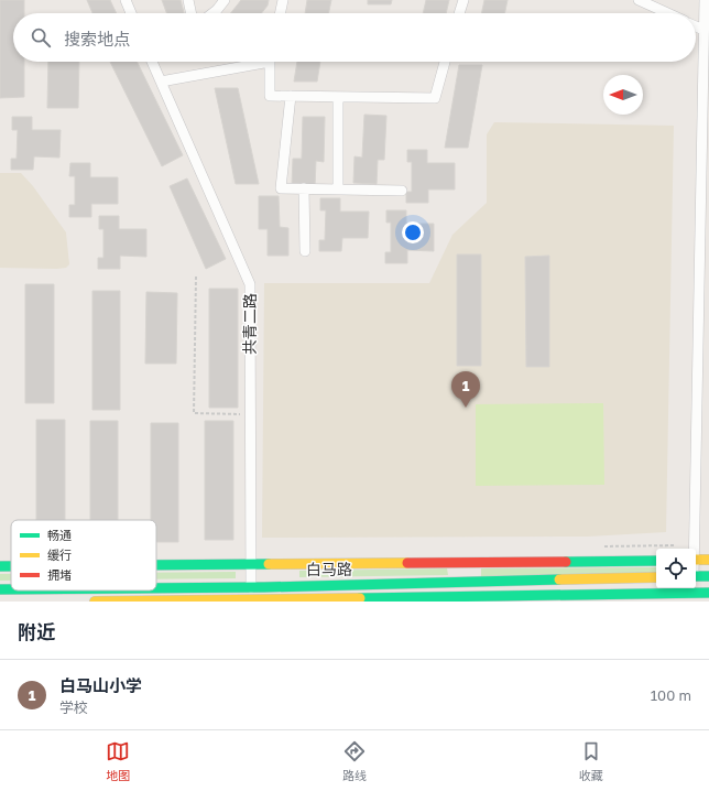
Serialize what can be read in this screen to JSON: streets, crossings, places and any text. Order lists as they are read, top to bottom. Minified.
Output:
{"streets":{"street":["共青二路","白马路"]},"crossings":[["共青二路","白马路"]],"legend":["畅通","缓行","拥堵"],"north":"left","page":{"search":"搜索地点","pins":"1","heading":"附近","list":[{"mark":"1","name":"白马山小学","note":"学校","value":"100 m"}],"nav":["地图","路线","收藏"]}}
